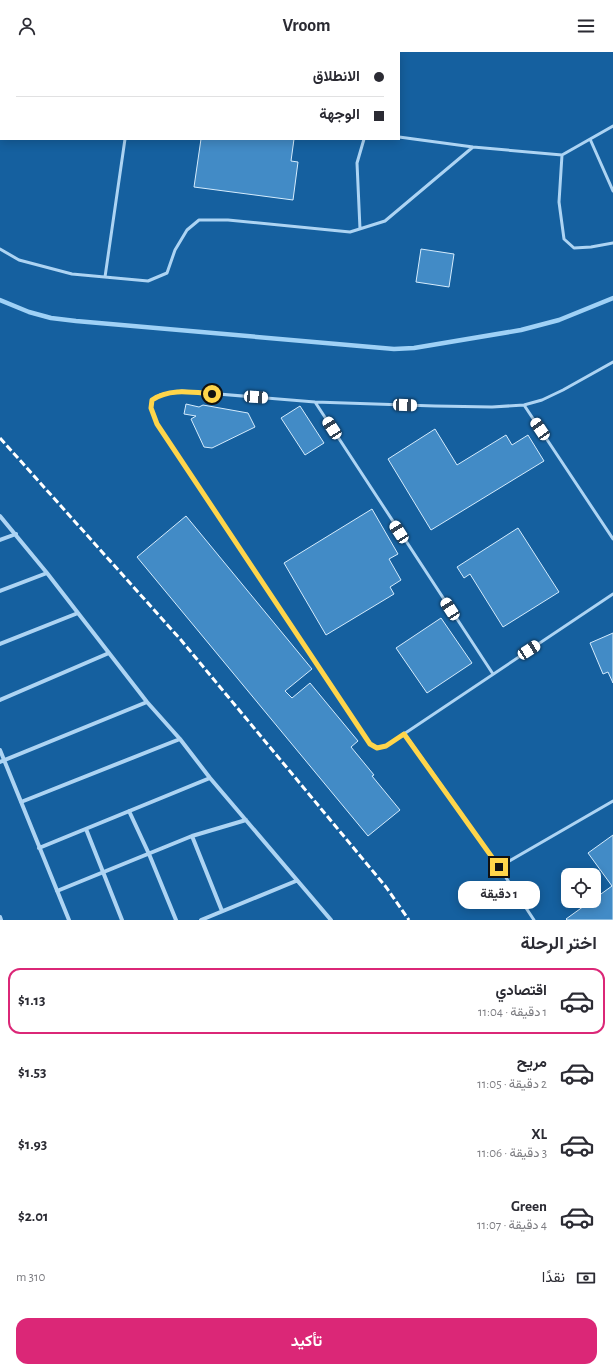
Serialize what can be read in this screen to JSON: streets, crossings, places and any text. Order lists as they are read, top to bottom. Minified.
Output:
{"page":{"header":"Vroom","banner":["الانطلاق","الوجهة"],"bubble":"1 دقيقة","heading":"اختر الرحلة","list":[{"name":"اقتصادي","note":"1 دقيقة · 11:04","value":"$1.13"},{"name":"مريح","note":"2 دقيقة · 11:05","value":"$1.53"},{"name":"XL","note":"3 دقيقة · 11:06","value":"$1.93"},{"name":"Green","note":"4 دقيقة · 11:07","value":"$2.01"}],"pay":["نقدًا","310 m"],"buttons":"تأكيد"}}
